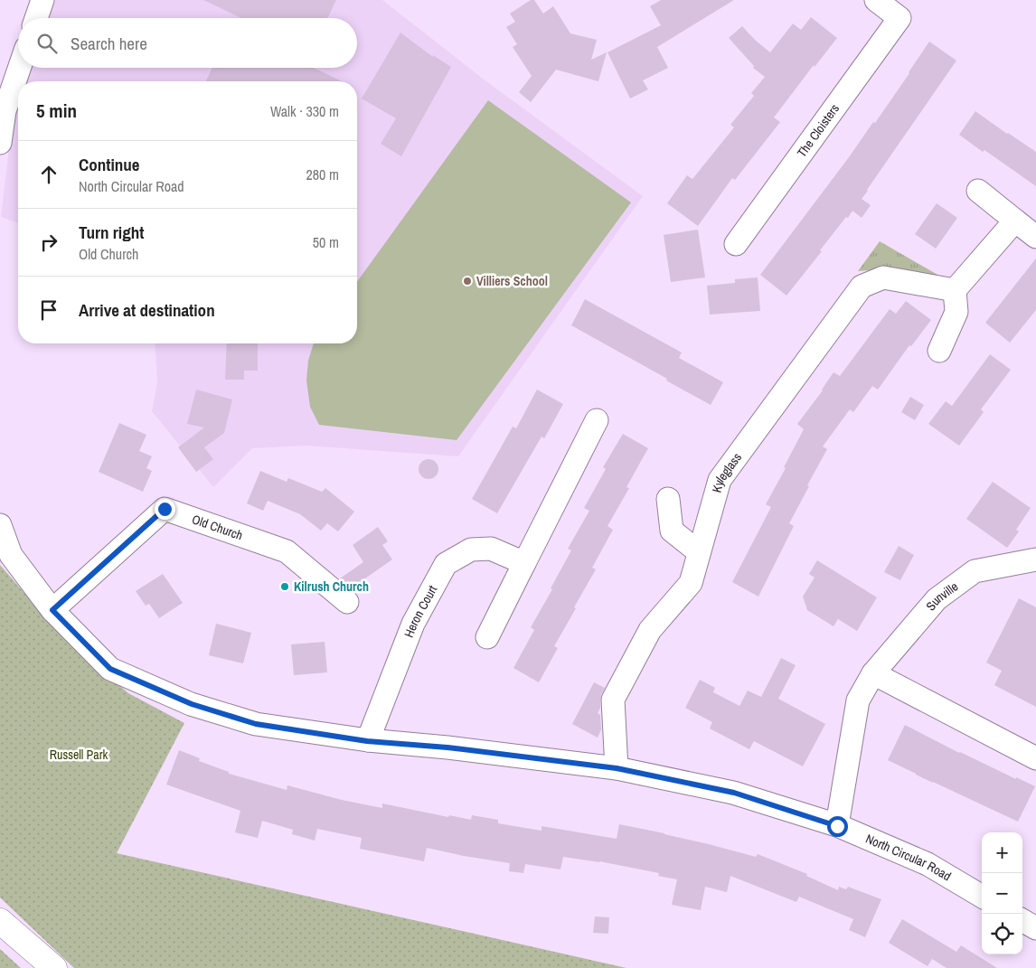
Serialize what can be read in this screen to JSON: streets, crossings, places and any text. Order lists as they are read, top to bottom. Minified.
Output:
{"streets":{"street":["The Cloisters","Kyleglass","Old Church","Sunville","Heron Court","North Circular Road"]},"crossings":[["Kyleglass","North Circular Road"],["Old Church","North Circular Road"],["Sunville","North Circular Road"],["Heron Court","North Circular Road"]],"parks":["Russell Park"],"places":["Villiers School","Kilrush Church"],"page":{"search":"Search here","heading":["5 min","Walk · 330 m"],"list":[["Continue","North Circular Road","280 m"],["Turn right","Old Church","50 m"],"Arrive at destination"],"map_buttons":["+","−"]}}
